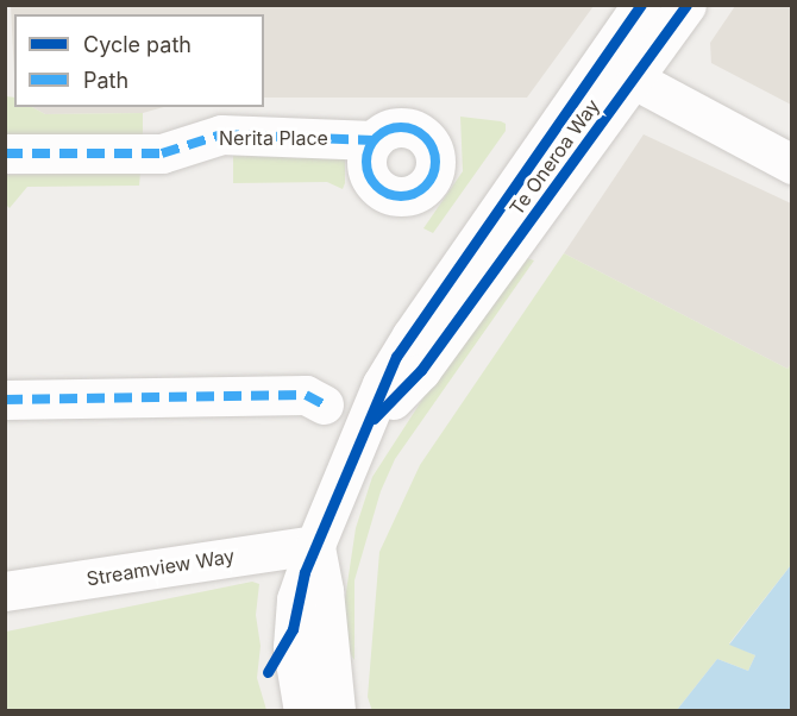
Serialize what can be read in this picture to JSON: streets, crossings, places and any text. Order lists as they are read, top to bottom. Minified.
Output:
{"streets":{"street":["Nerita Place","Te Oneroa Way","Streamview Way"]},"crossings":[["Te Oneroa Way","Streamview Way"]],"legend":["Cycle path","Path"]}
